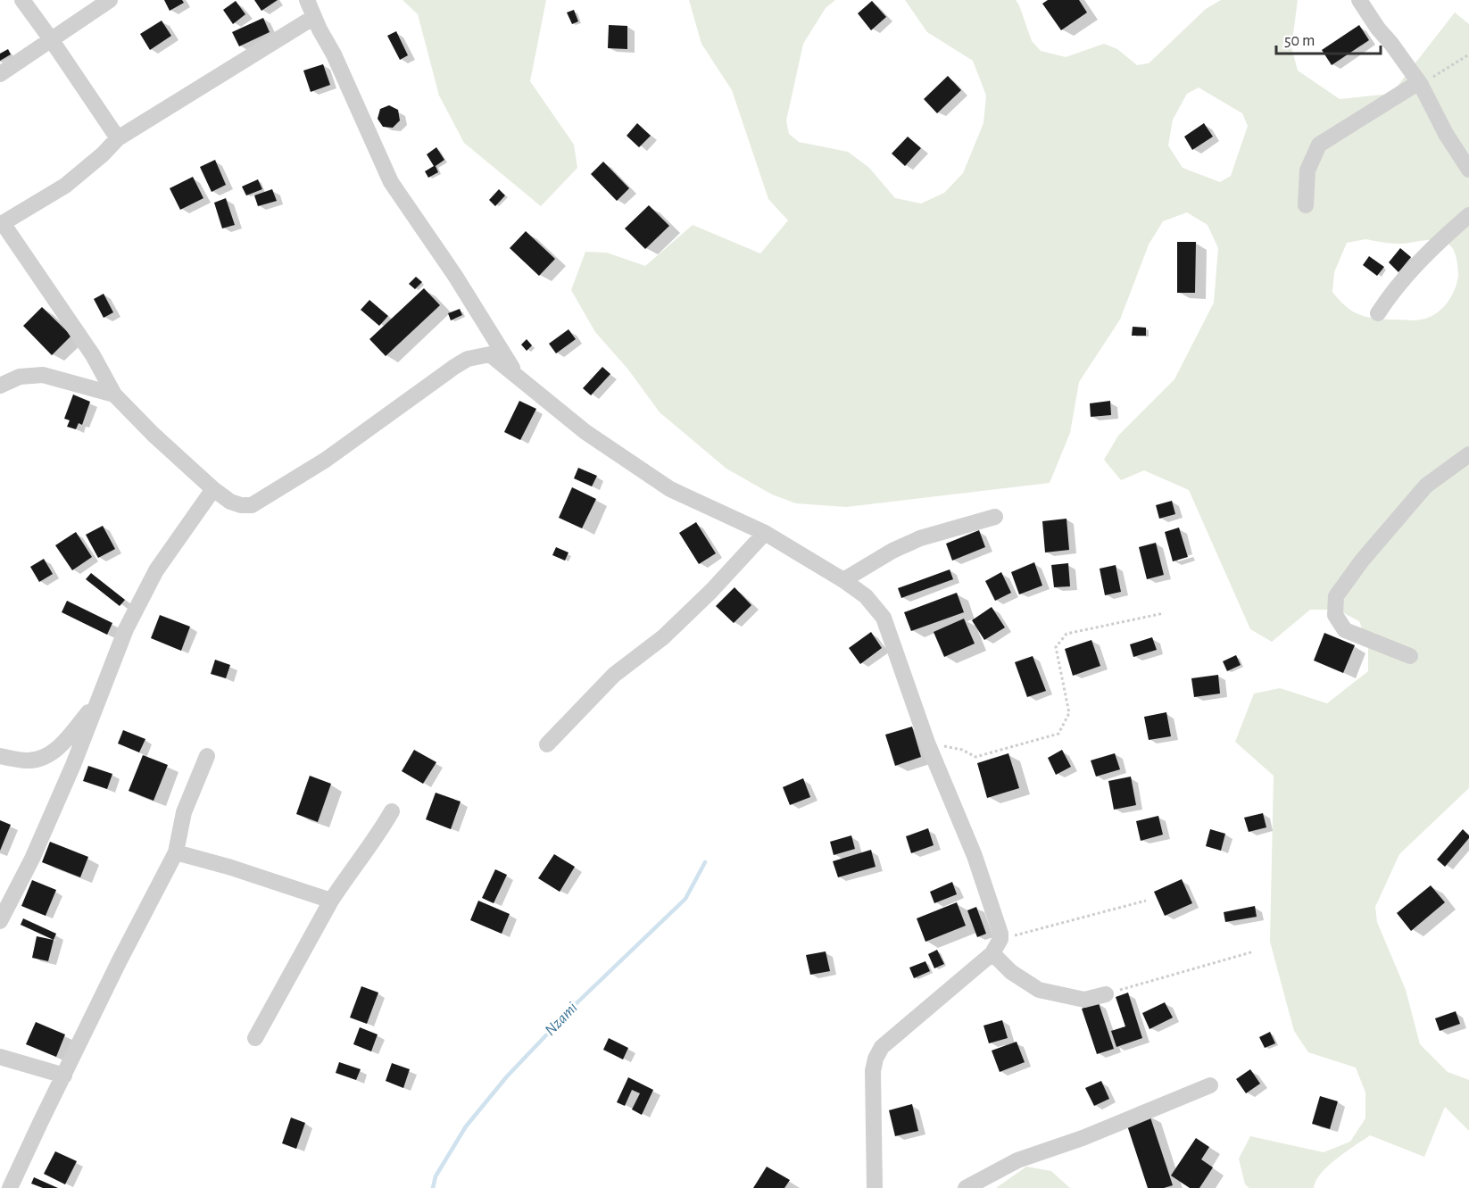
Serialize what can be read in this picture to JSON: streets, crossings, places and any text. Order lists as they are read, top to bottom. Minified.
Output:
{"water":["Nzami"],"scale_bar":"50 m"}
